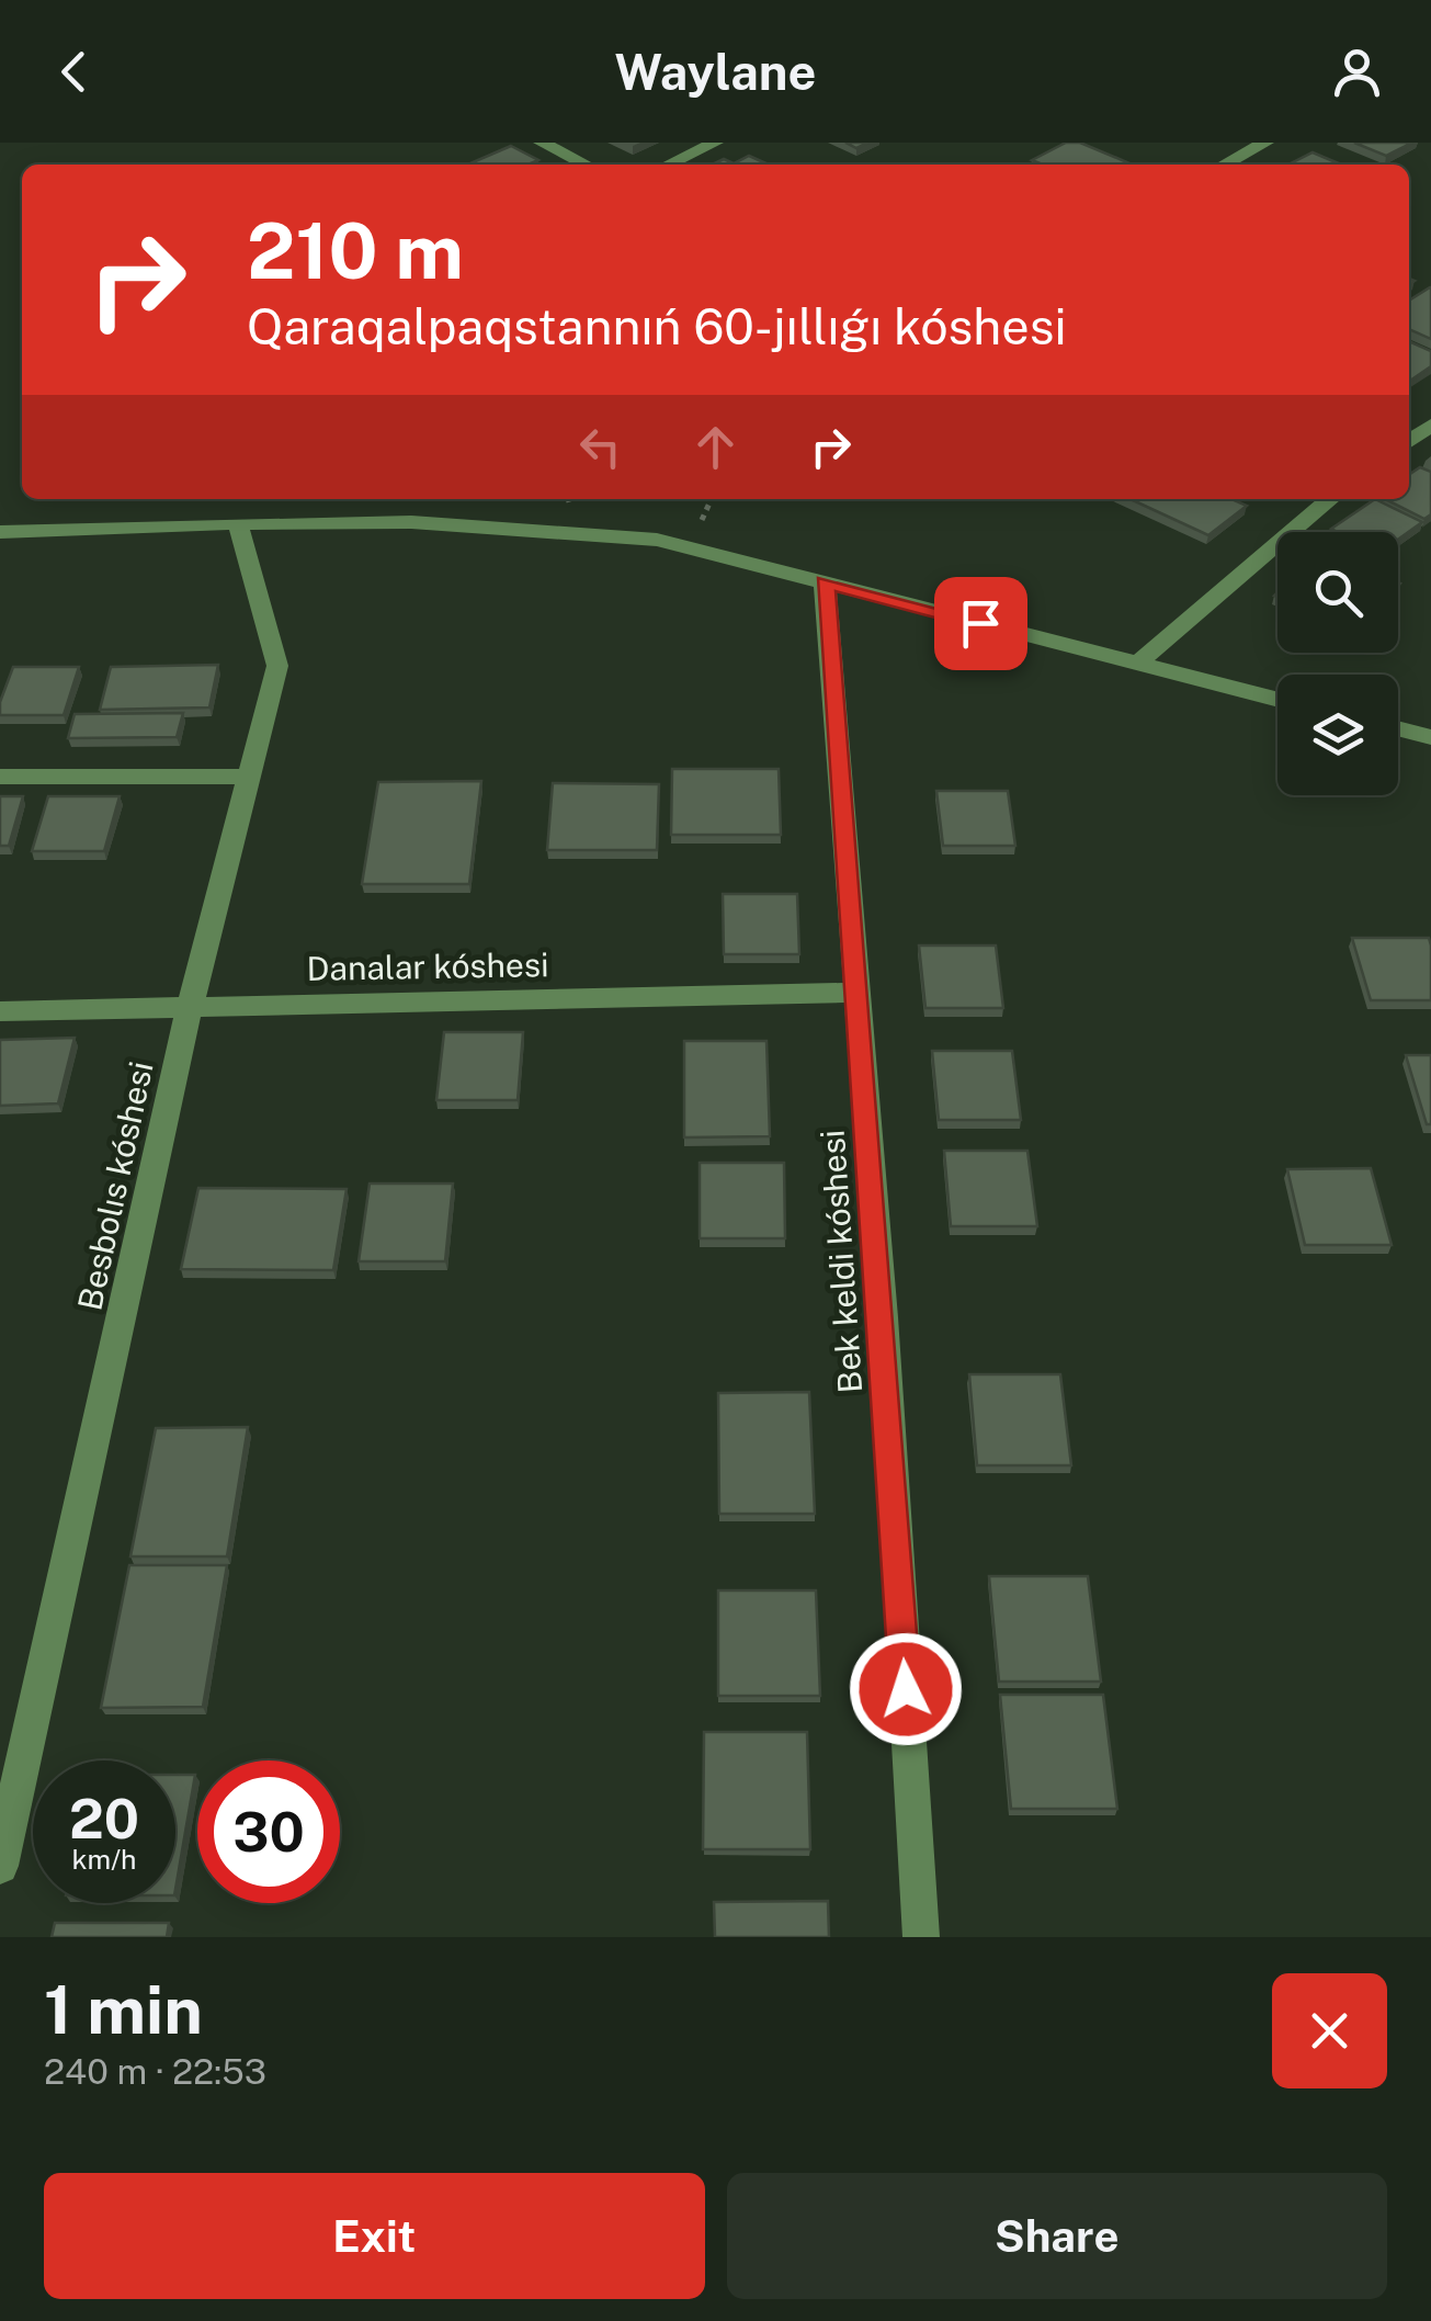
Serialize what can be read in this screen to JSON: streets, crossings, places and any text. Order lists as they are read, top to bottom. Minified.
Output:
{"streets":{"street":["Danalar kóshesi","Besbolıs kóshesi","Bek keldi kóshesi"]},"crossings":[["Danalar kóshesi","Besbolıs kóshesi"],["Danalar kóshesi","Bek keldi kóshesi"]],"page":{"header":"Waylane","turn":["210 m","Qaraqalpaqstannıń 60-jıllıǵı kóshesi"],"speed":"20 km/h","limit":"30","heading":["1 min","240 m · 22:53"],"buttons":["Exit","Share"]}}
